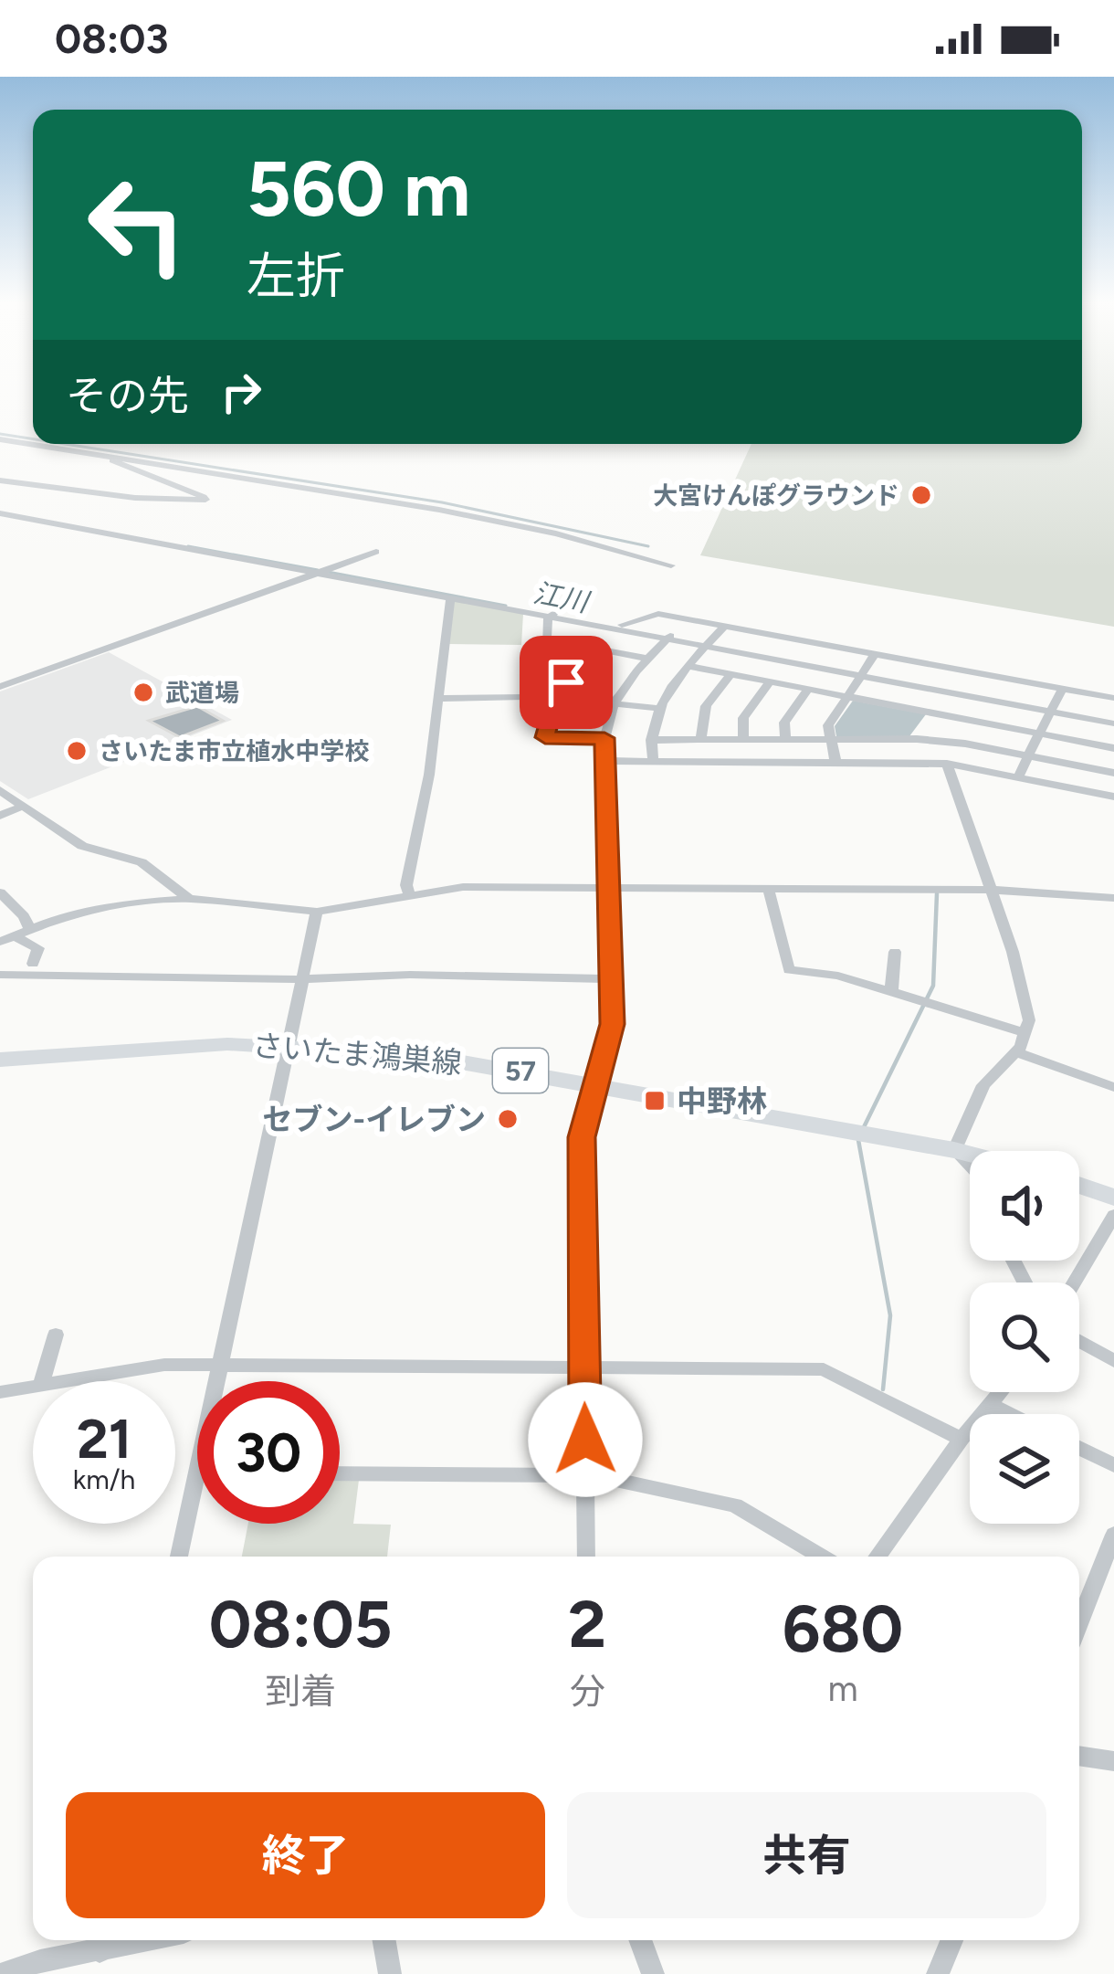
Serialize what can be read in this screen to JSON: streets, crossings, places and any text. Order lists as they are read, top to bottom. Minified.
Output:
{"streets":{"main road":["さいたま鴻巣線","57"]},"water":["江川"],"places":{"other":["大宮けんぽグラウンド","武道場","さいたま市立植水中学校","セブン-イレブン"],"transit":["中野林"]},"page":{"status":"08:03","turn":["560 m","左折"],"then":"その先","speed":"21 km/h","limit":"30","eta":["08:05","到着","2","分","680","m"],"buttons":["終了","共有"]}}
